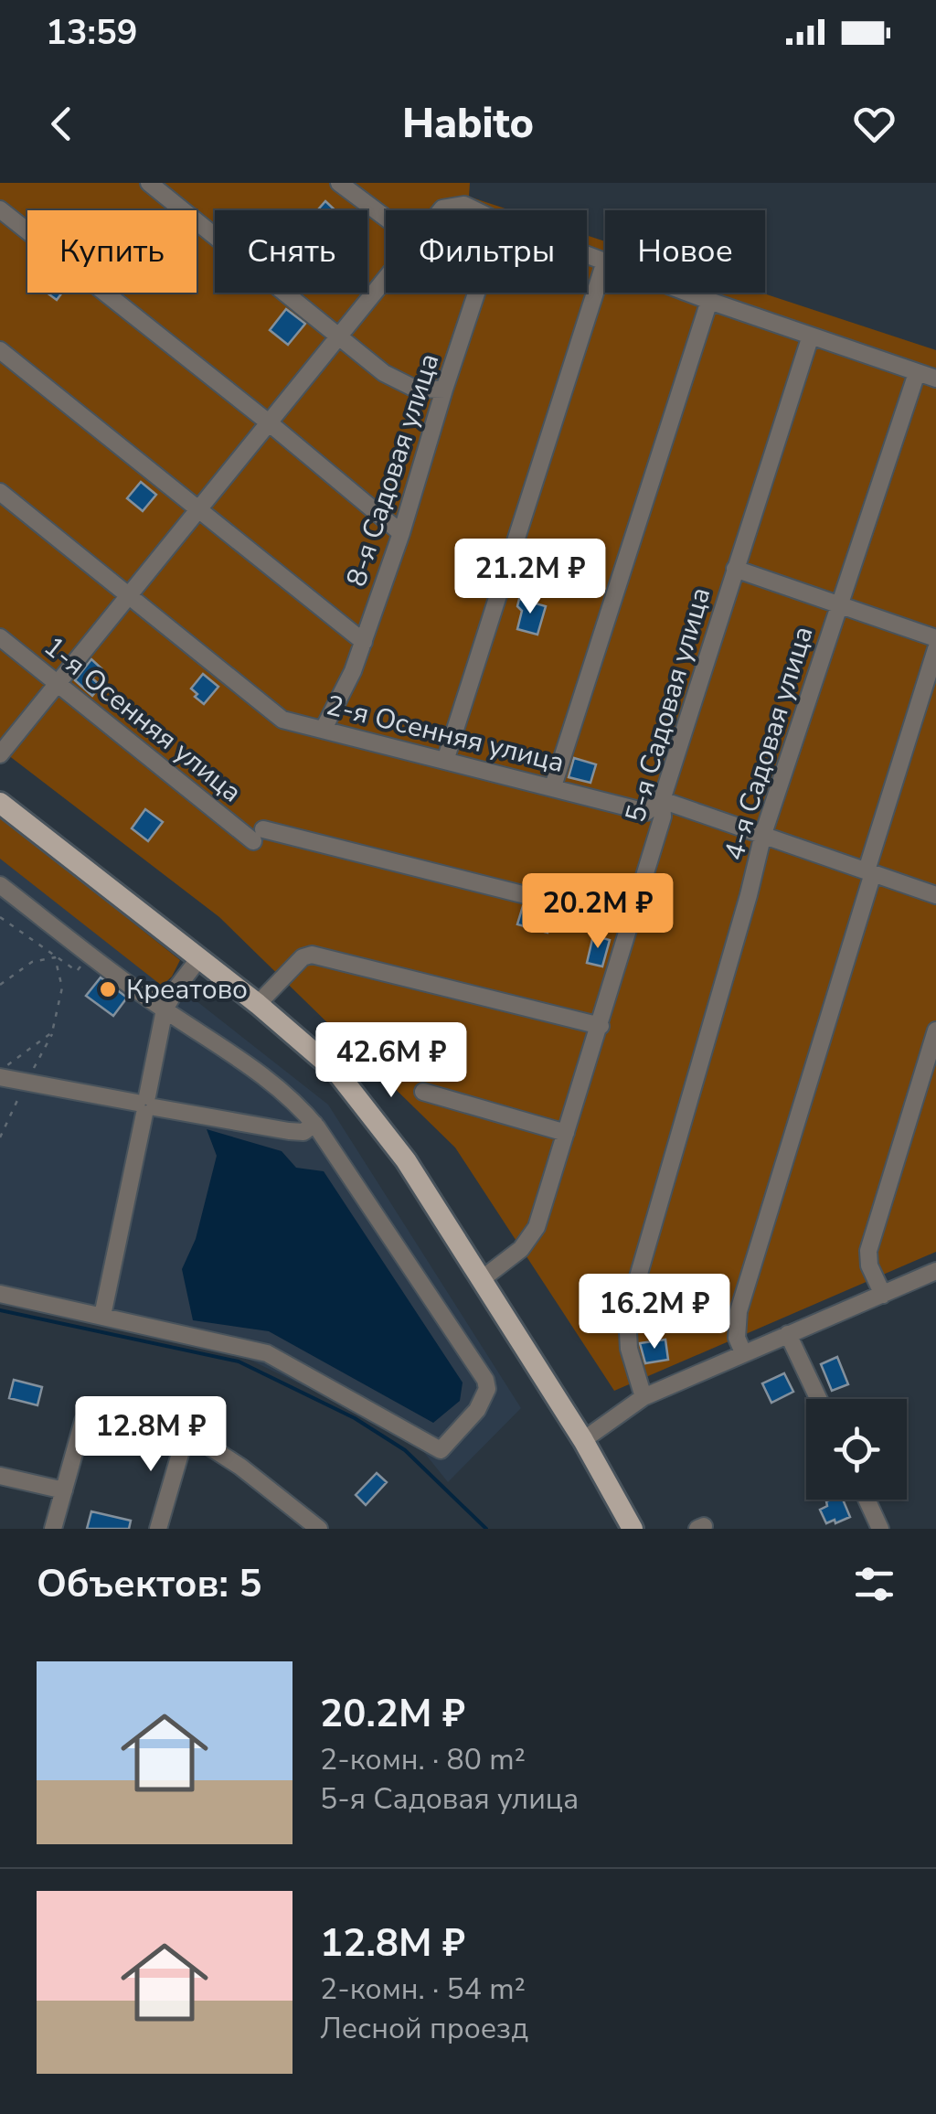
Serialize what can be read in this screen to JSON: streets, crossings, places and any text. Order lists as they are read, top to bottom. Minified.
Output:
{"streets":{"street":["8-я Садовая улица","5-я Садовая улица","1-я Осенняя улица","2-я Осенняя улица","4-я Садовая улица"]},"crossings":[["8-я Садовая улица","2-я Осенняя улица"],["5-я Садовая улица","1-я Осенняя улица"],["5-я Садовая улица","2-я Осенняя улица"],["2-я Осенняя улица","4-я Садовая улица"]],"places":["Креатово"],"page":{"status":"13:59","header":"Habito","chip":["Купить","Снять","Фильтры","Новое"],"price":["21.2M ₽","20.2M ₽","42.6M ₽","16.2M ₽","12.8M ₽"],"heading":"Объектов: 5","list":[{"name":"20.2M ₽","note":"2-комн. · 80 m² · 5-я Садовая улица"},{"name":"12.8M ₽","note":"2-комн. · 54 m² · Лесной проезд"}]}}
